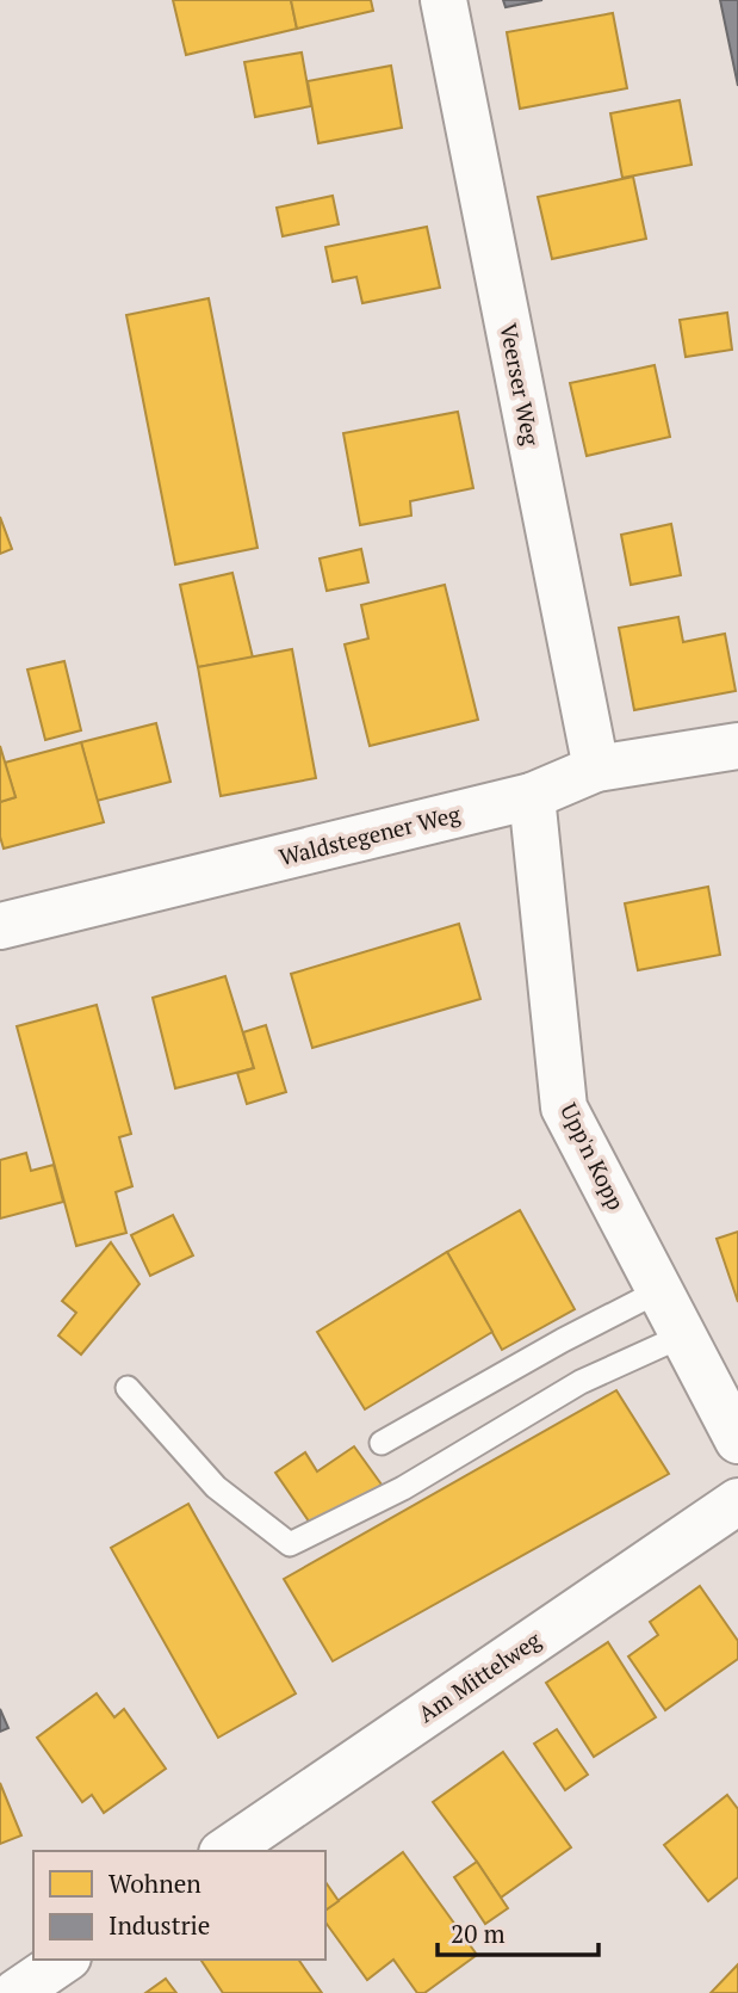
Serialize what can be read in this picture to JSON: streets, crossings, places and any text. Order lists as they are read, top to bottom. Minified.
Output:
{"streets":{"street":["Veerser Weg","Waldstegener Weg","Upp'n Kopp","Am Mittelweg"]},"crossings":[["Veerser Weg","Waldstegener Weg"],["Waldstegener Weg","Upp'n Kopp"]],"legend":["Wohnen","Industrie"],"scale_bar":"20 m"}
